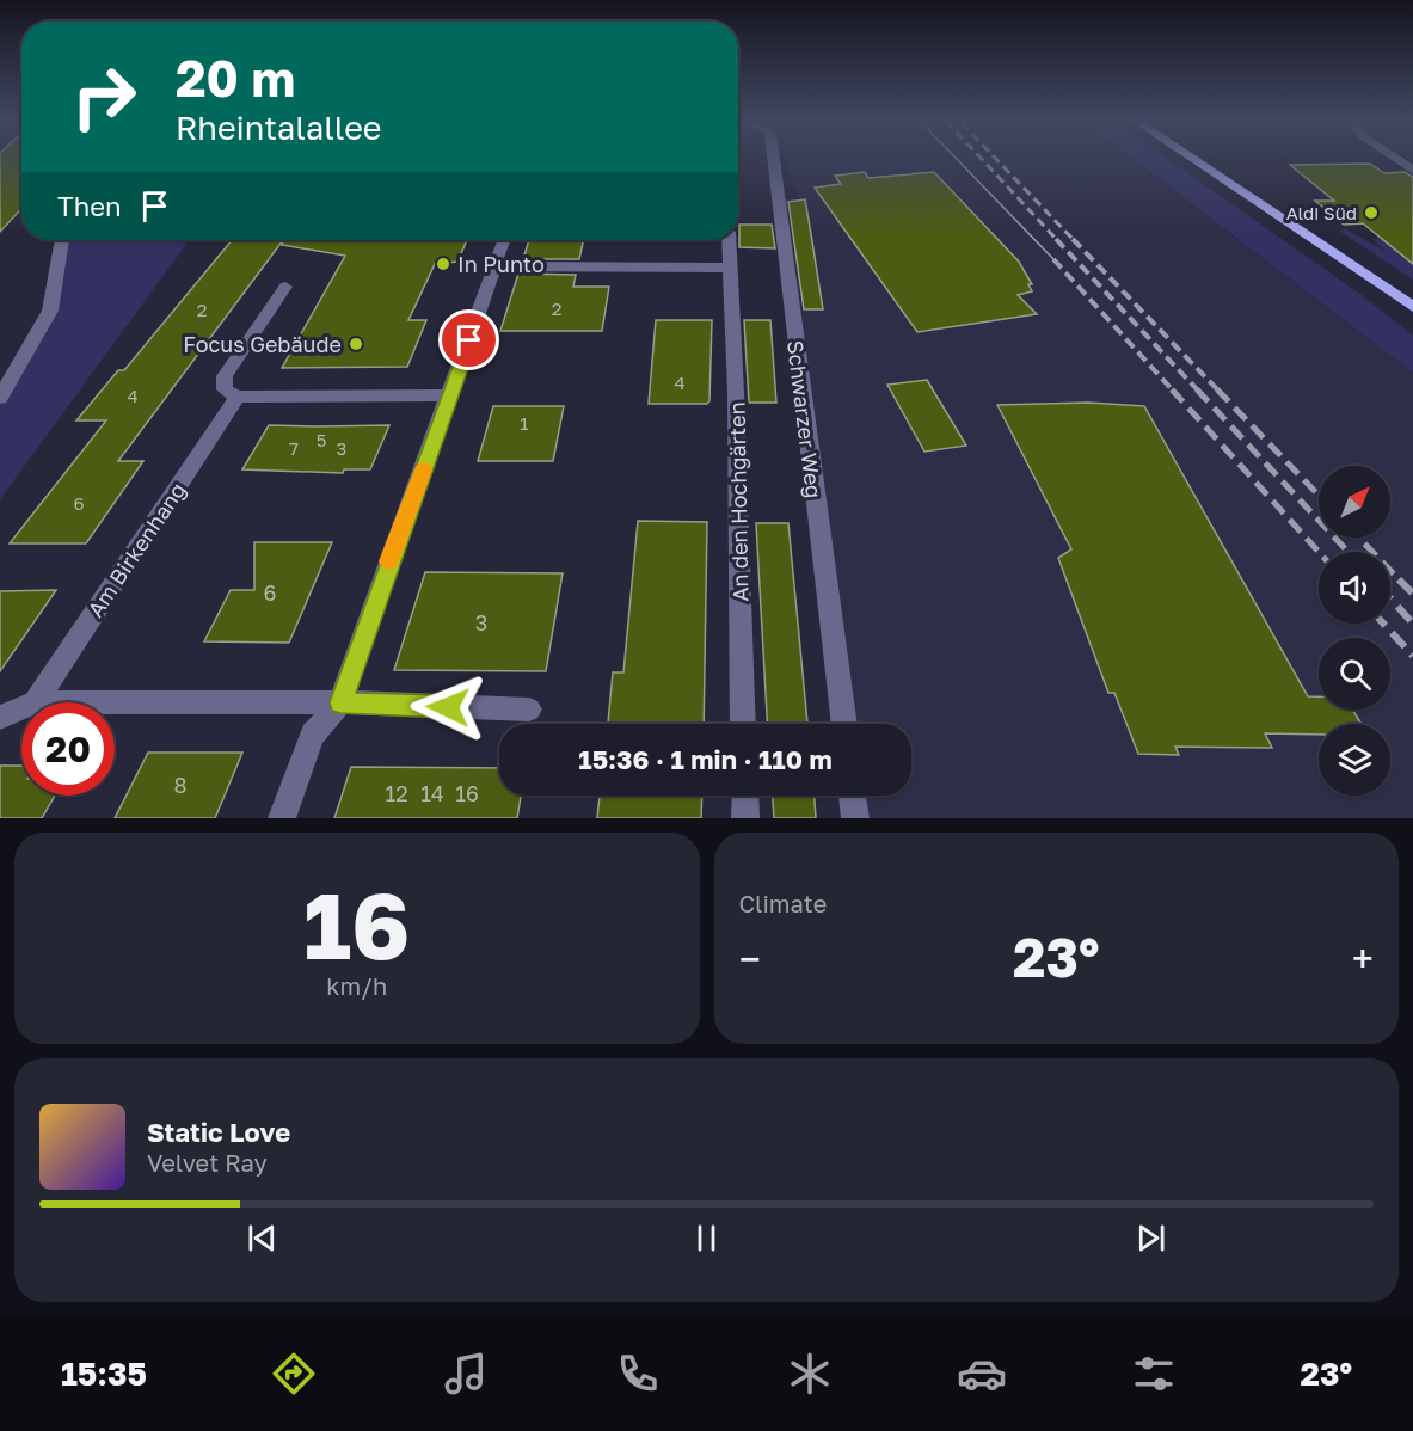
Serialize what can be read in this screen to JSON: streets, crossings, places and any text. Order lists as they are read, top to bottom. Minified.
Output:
{"streets":{"street":["Schwarzer Weg","An den Hochgärten","Am Birkenhang"]},"places":["Aldi Süd","In Punto","Focus Gebäude"],"house_numbers":["2","2","4","4","1","5","7","3","6","6","3","8","12","14","16"],"north":"top right","page":{"turn":["20 m","Rheintalallee"],"then":"Then","limit":"20","trip":"15:36 · 1 min · 110 m","tile":[["16","km/h"],"Climate"],"heat":["−","23°","+"],"song":["Static Love","Velvet Ray"],"tabs":["15:35","23°"]}}
